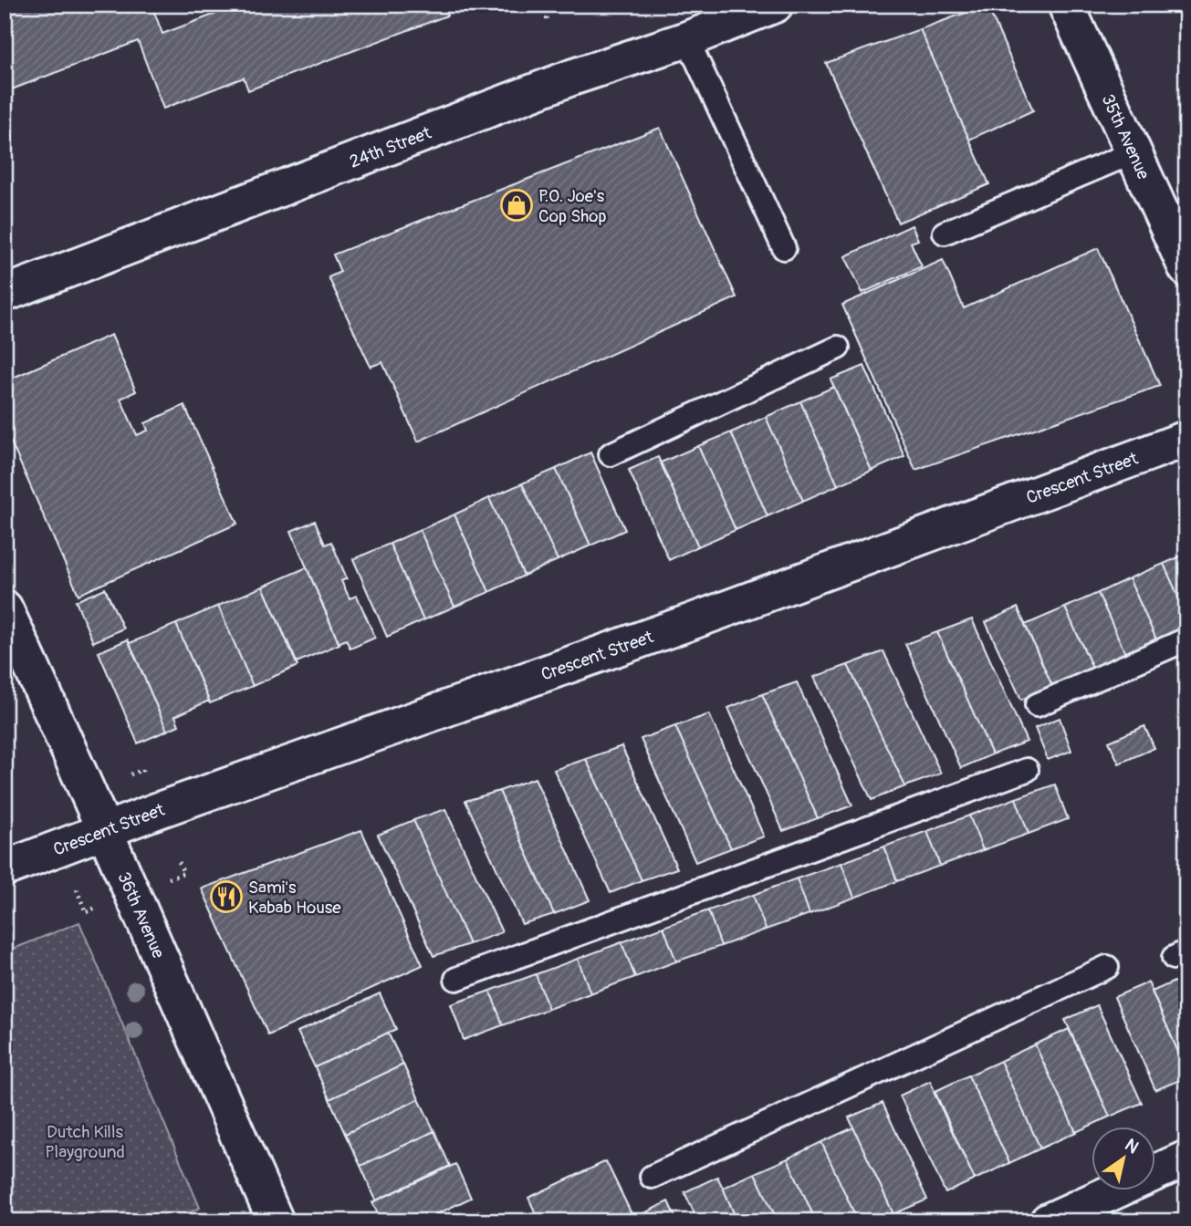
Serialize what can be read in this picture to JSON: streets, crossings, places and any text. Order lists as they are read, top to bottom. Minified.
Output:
{"streets":{"street":["35th Avenue","24th Street","Crescent Street","36th Avenue"]},"crossings":[["Crescent Street","36th Avenue"]],"parks":["Dutch Kills Playground"],"places":{"shop":["P.O. Joe's Cop Shop"],"restaurant":["Sami's Kabab House"]},"north":"top right"}
